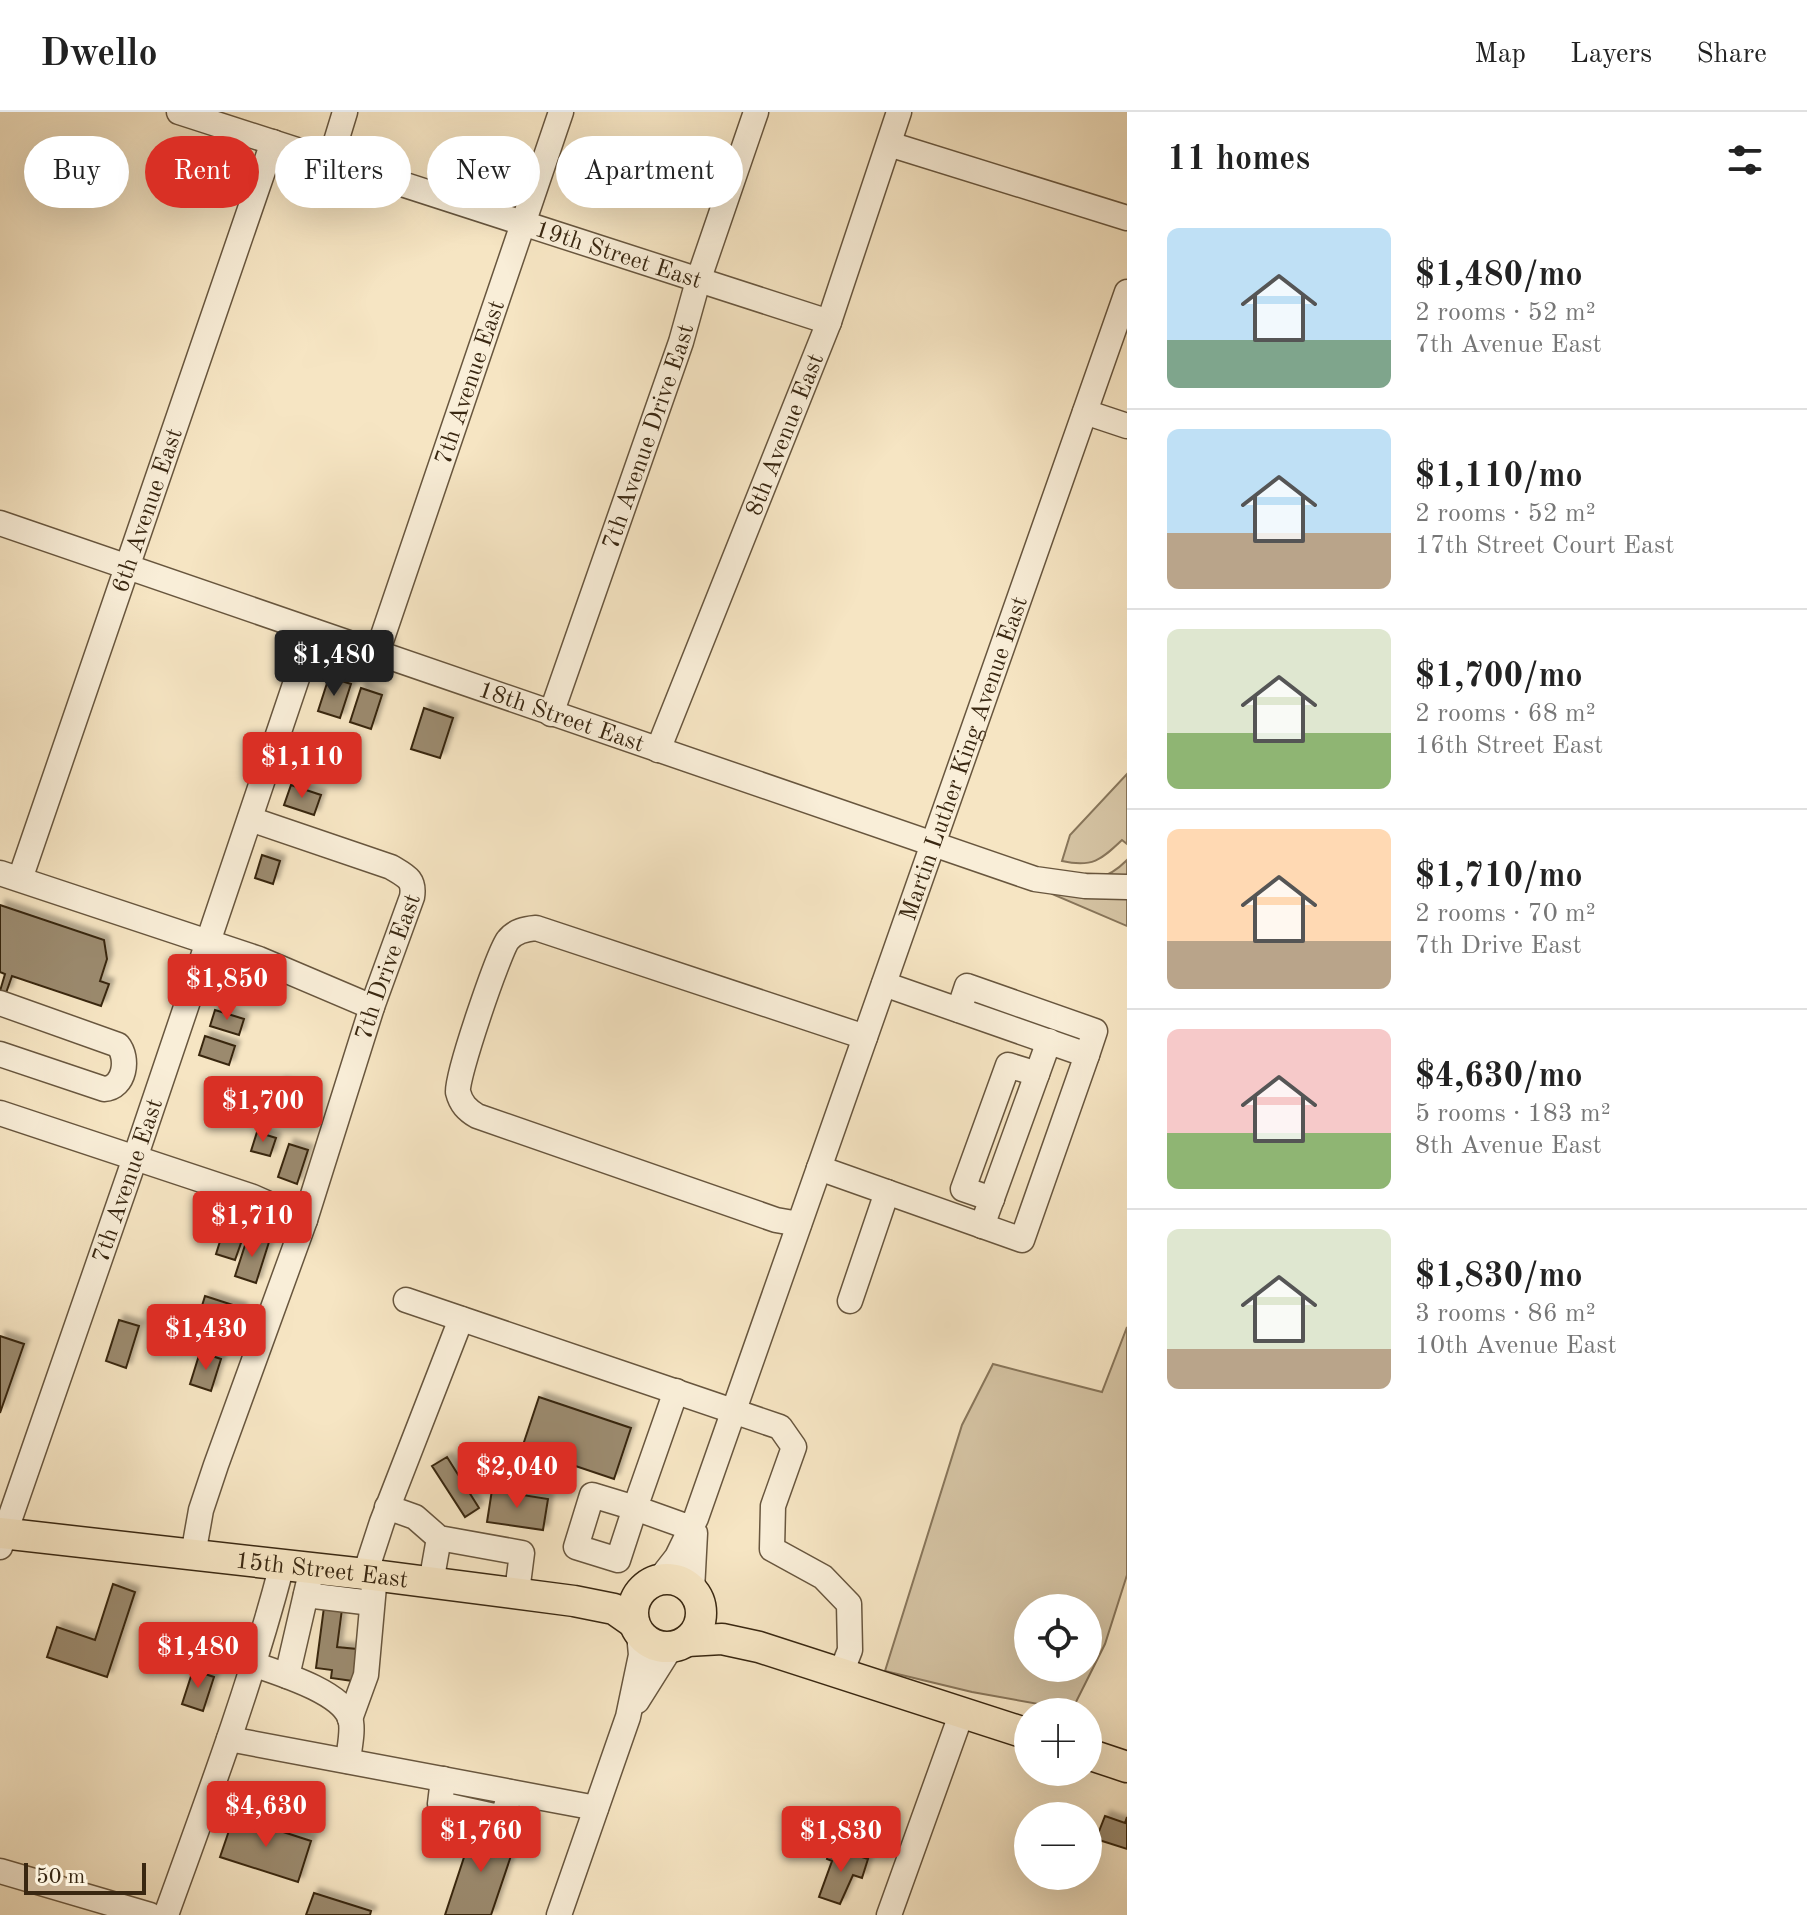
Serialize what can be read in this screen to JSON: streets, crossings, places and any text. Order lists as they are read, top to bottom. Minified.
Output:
{"streets":{"main road":["15th Street East"],"street":["19th Street East","7th Avenue East","8th Avenue East","7th Avenue Drive East","6th Avenue East","18th Street East","Martin Luther King Avenue East","7th Drive East"]},"crossings":[["19th Street East","7th Avenue East"],["19th Street East","8th Avenue East"],["19th Street East","7th Avenue Drive East"],["19th Street East","6th Avenue East"],["7th Avenue East","18th Street East"],["7th Avenue East","7th Drive East"],["7th Avenue East","15th Street East"],["8th Avenue East","18th Street East"],["7th Avenue Drive East","18th Street East"],["6th Avenue East","18th Street East"],["18th Street East","Martin Luther King Avenue East"],["7th Drive East","15th Street East"]],"scale_bar":"50 m","page":{"header":"Dwello","nav":["Map","Layers","Share"],"heading":"11 homes","chip":["Buy","Rent","Filters","New","Apartment"],"list":[{"name":"$1,480/mo","note":"2 rooms · 52 m² · 7th Avenue East"},{"name":"$1,110/mo","note":"2 rooms · 52 m² · 17th Street Court East"},{"name":"$1,700/mo","note":"2 rooms · 68 m² · 16th Street East"},{"name":"$1,710/mo","note":"2 rooms · 70 m² · 7th Drive East"},{"name":"$4,630/mo","note":"5 rooms · 183 m² · 8th Avenue East"},{"name":"$1,830/mo","note":"3 rooms · 86 m² · 10th Avenue East"}],"price":["$1,480","$1,110","$1,850","$1,700","$1,710","$1,430","$2,040","$1,480","$4,630","$1,760","$1,830"],"map_buttons":["+","−"],"scale":"50 m"}}
